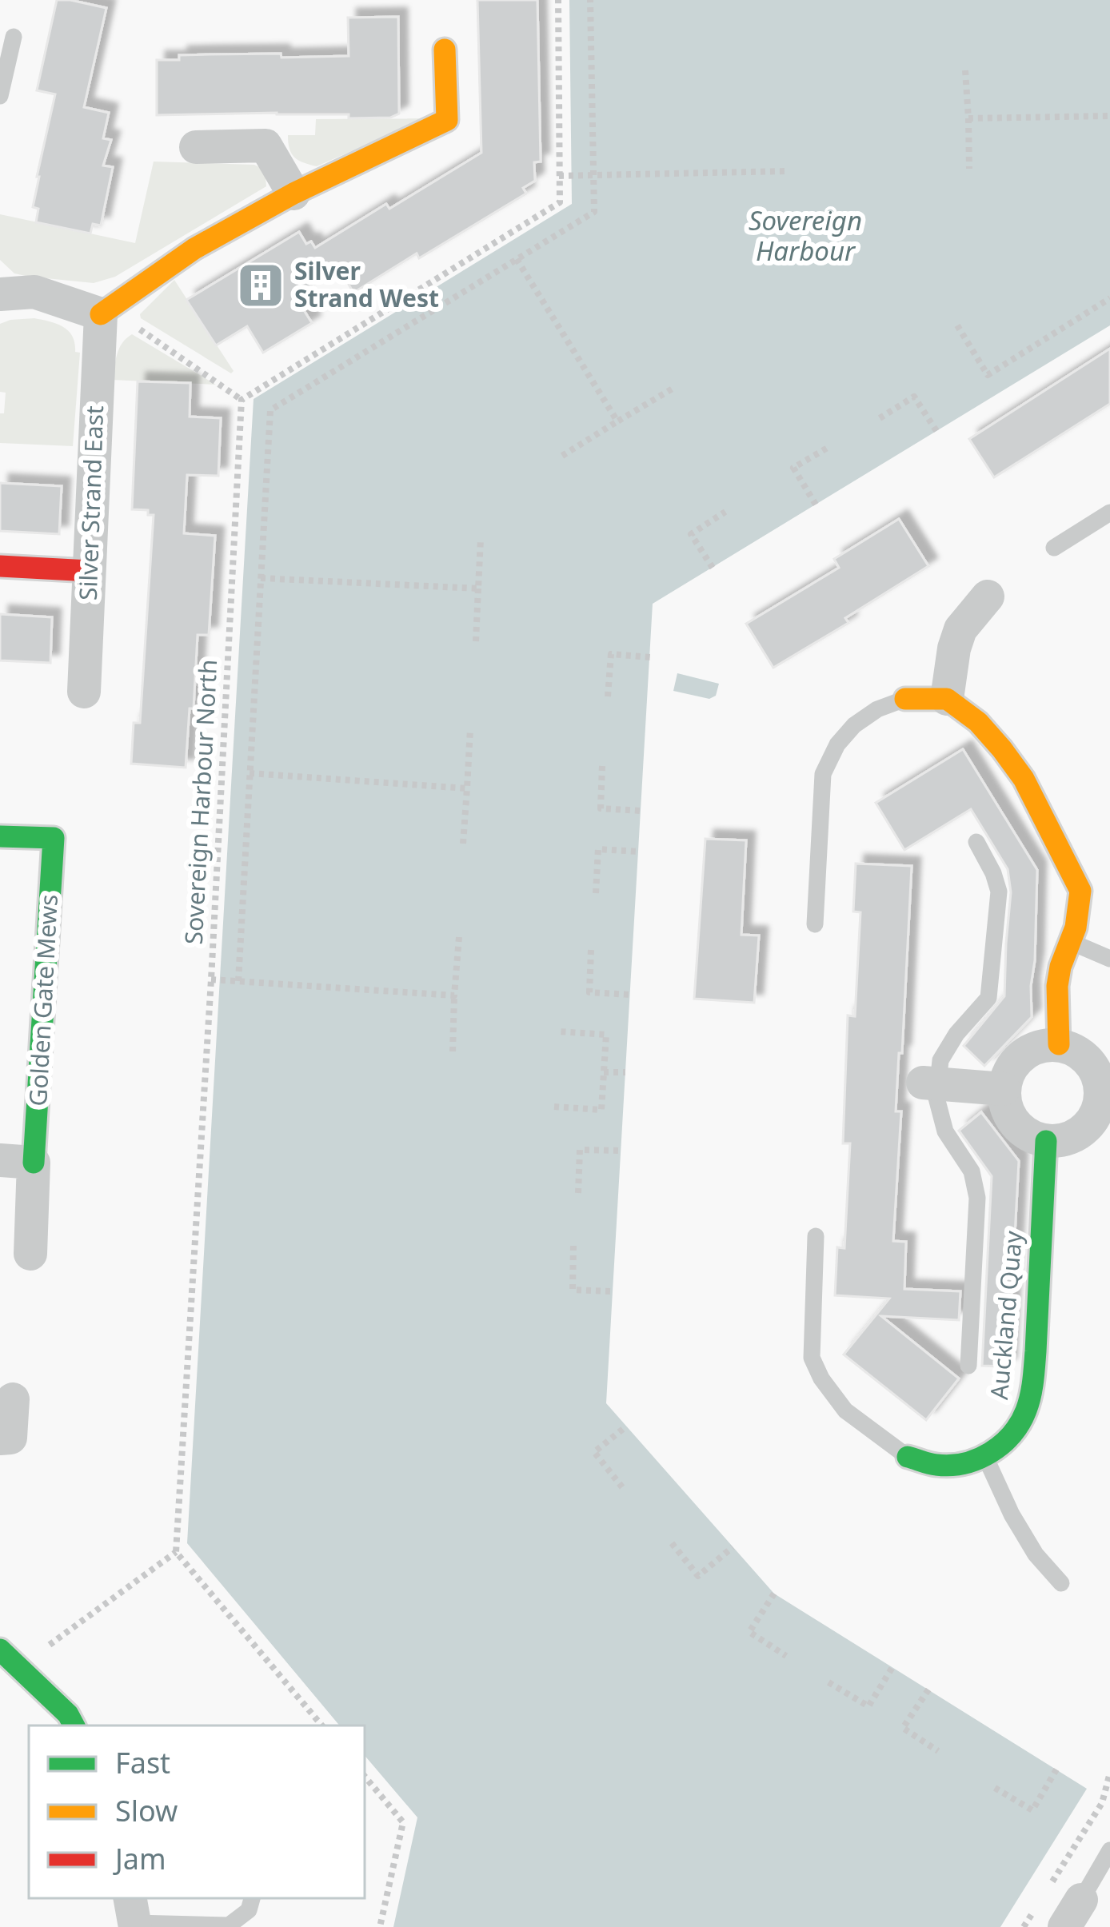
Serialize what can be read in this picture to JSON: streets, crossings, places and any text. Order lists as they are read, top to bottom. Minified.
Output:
{"streets":{"street":["Silver Strand East","Golden Gate Mews","Auckland Quay"],"path":["Sovereign Harbour North"]},"water":["Sovereign Harbour"],"places":{"building":["Silver Strand West"]},"legend":["Fast","Slow","Jam"]}
